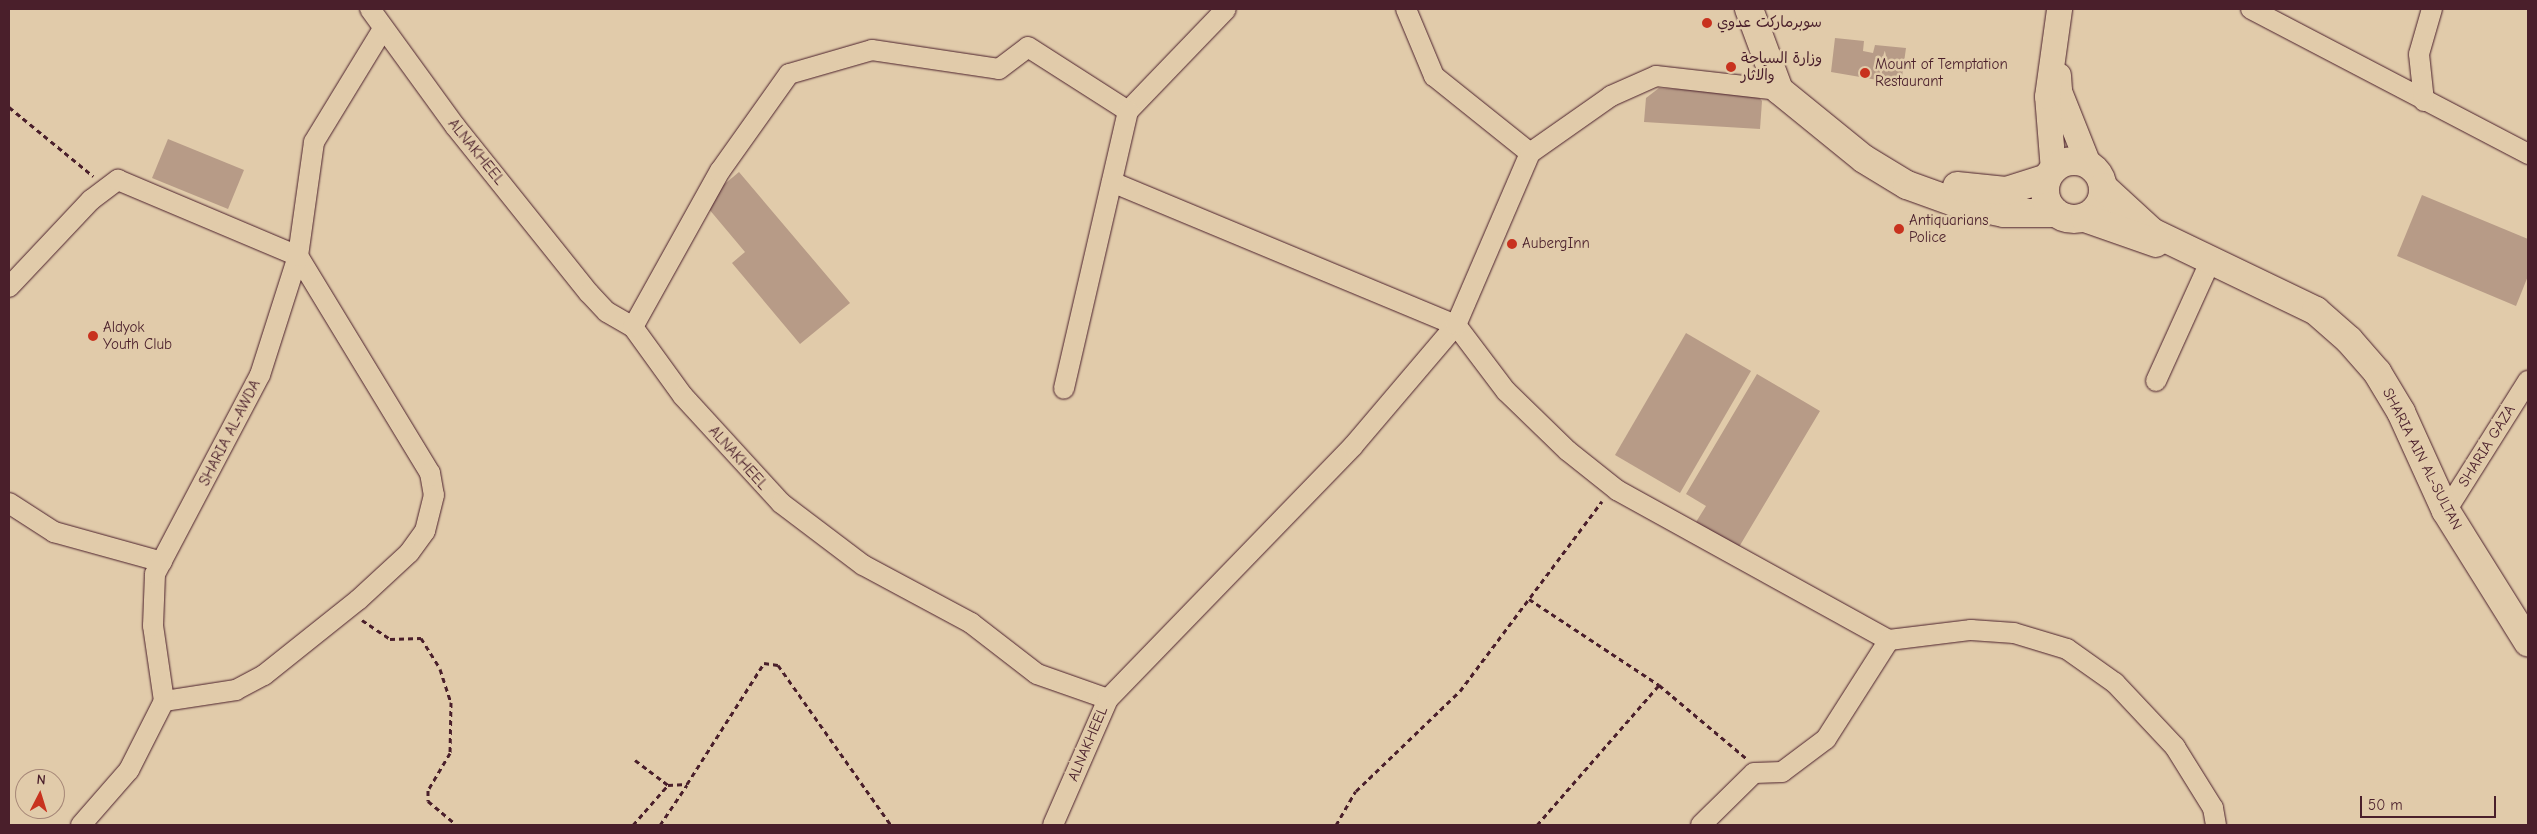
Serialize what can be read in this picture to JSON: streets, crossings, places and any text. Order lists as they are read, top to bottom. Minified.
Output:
{"streets":{"main road":["SHARIA AIN AL-SULTAN"],"street":["ALNAKHEEL","SHARIA AL-AWDA","SHARIA GAZA"]},"crossings":[["ALNAKHEEL","SHARIA AL-AWDA"],["SHARIA GAZA","SHARIA AIN AL-SULTAN"]],"places":["سوبرماركت عدوي","وزارة السياحة والاثار","Mount of Temptation Restaurant","Antiquarians Police","AubergInn","Aldyok Youth Club"],"scale_bar":"50 m","north":"top"}
